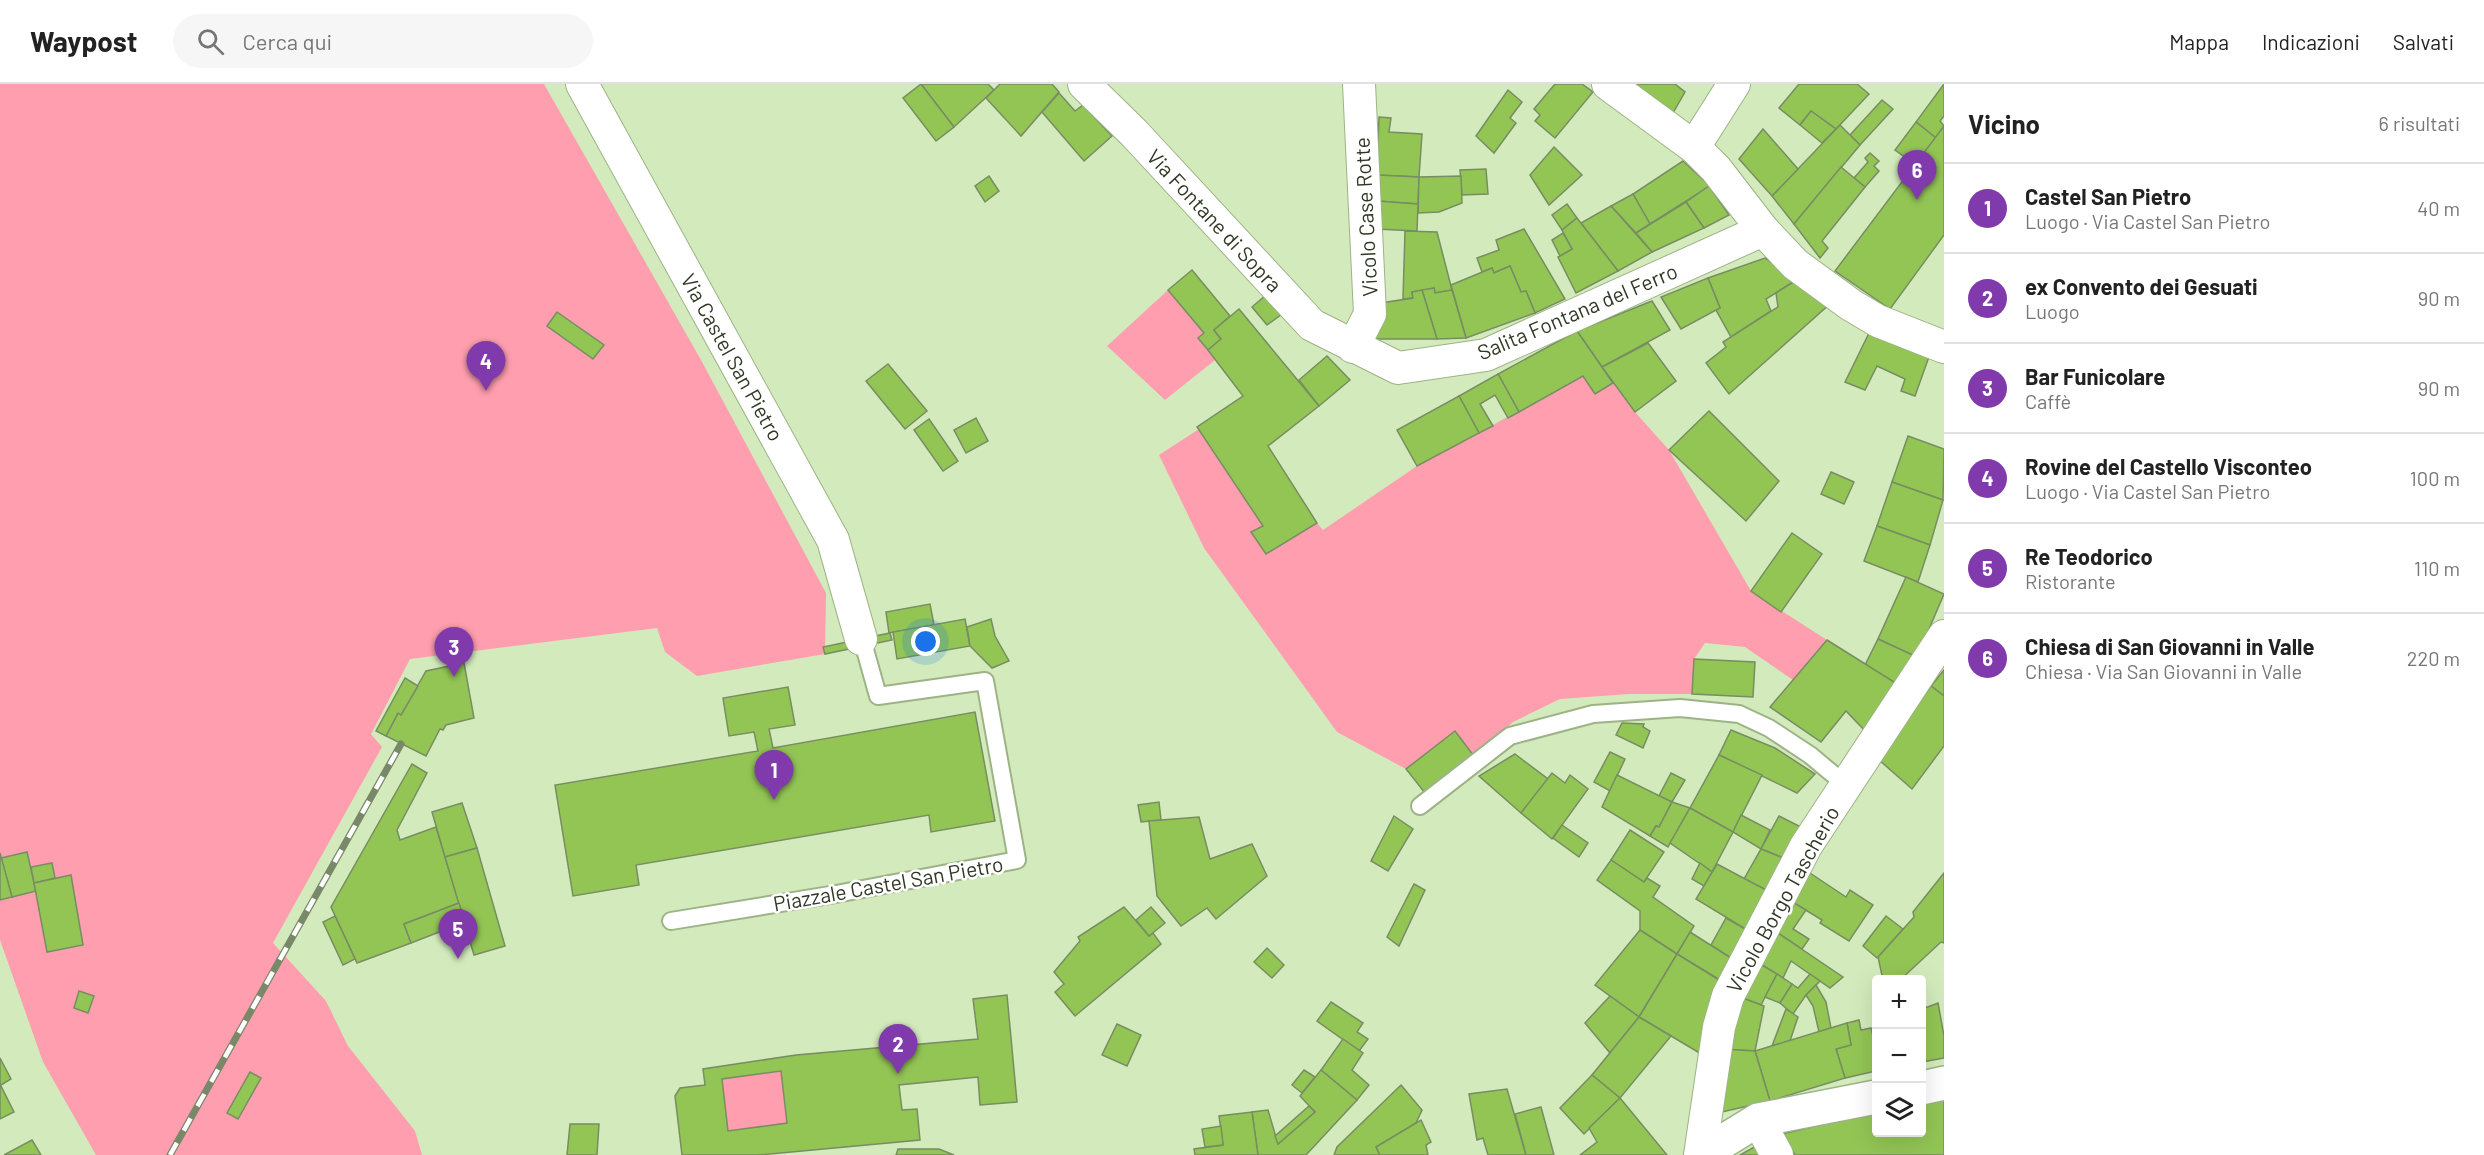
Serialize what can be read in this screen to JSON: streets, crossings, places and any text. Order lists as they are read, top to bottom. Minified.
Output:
{"streets":{"street":["Vicolo Case Rotte","Via Fontane di Sopra","Salita Fontana del Ferro","Via Castel San Pietro","Vicolo Borgo Tascherio"],"lane":["Piazzale Castel San Pietro"]},"crossings":[["Vicolo Case Rotte","Via Fontane di Sopra"],["Vicolo Case Rotte","Salita Fontana del Ferro"],["Via Fontane di Sopra","Salita Fontana del Ferro"],["Via Castel San Pietro","Piazzale Castel San Pietro"]],"page":{"header":"Waypost","search":"Cerca qui","nav":["Mappa","Indicazioni","Salvati"],"heading":["Vicino","6 risultati"],"pins":["6","4","3","1","5","2"],"list":[{"mark":"1","name":"Castel San Pietro","note":"Luogo · Via Castel San Pietro","value":"40 m"},{"mark":"2","name":"ex Convento dei Gesuati","note":"Luogo","value":"90 m"},{"mark":"3","name":"Bar Funicolare","note":"Caffè","value":"90 m"},{"mark":"4","name":"Rovine del Castello Visconteo","note":"Luogo · Via Castel San Pietro","value":"100 m"},{"mark":"5","name":"Re Teodorico","note":"Ristorante","value":"110 m"},{"mark":"6","name":"Chiesa di San Giovanni in Valle","note":"Chiesa · Via San Giovanni in Valle","value":"220 m"}],"map_buttons":["+","−"]}}
